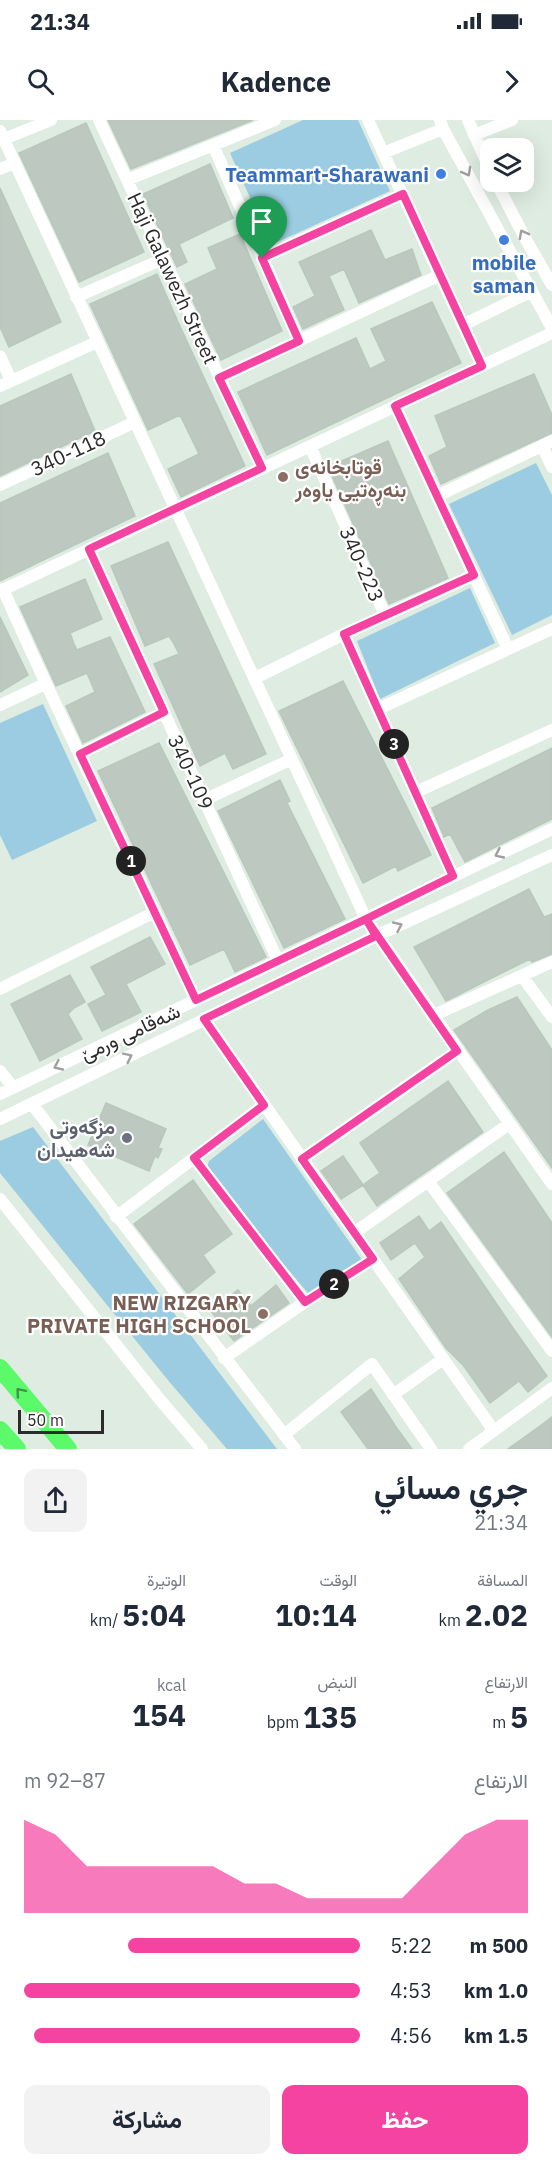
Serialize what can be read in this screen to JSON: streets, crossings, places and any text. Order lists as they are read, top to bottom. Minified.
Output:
{"streets":{"street":["Haji Galawezh Street","340-118","340-223","340-109","شەقامی ورمێ"]},"crossings":[["340-109","شەقامی ورمێ"]],"places":["Teammart-Sharawani","mobile saman","قوتابخانەی بنەڕەتیی یاوەر","مزگەوتی شەهیدان","NEW RIZGARY PRIVATE HIGH SCHOOL"],"scale_bar":"50 m","page":{"status":"21:34","header":"Kadence","pins":["3","1","2"],"scale":"50 m","heading":["جري مسائي","21:34"],"stats":[["المسافة","2.02 km"],["الوقت","10:14"],["الوتيرة","5:04 /km"],["الارتفاع","5 m"],["النبض","135 bpm"],["kcal","154"]],"chart":["الارتفاع","87–92 m"],"list":[{"name":"500 m","note":"5:22"},{"name":"1.0 km","note":"4:53"},{"name":"1.5 km","note":"4:56"}],"buttons":["حفظ","مشاركة"]}}
